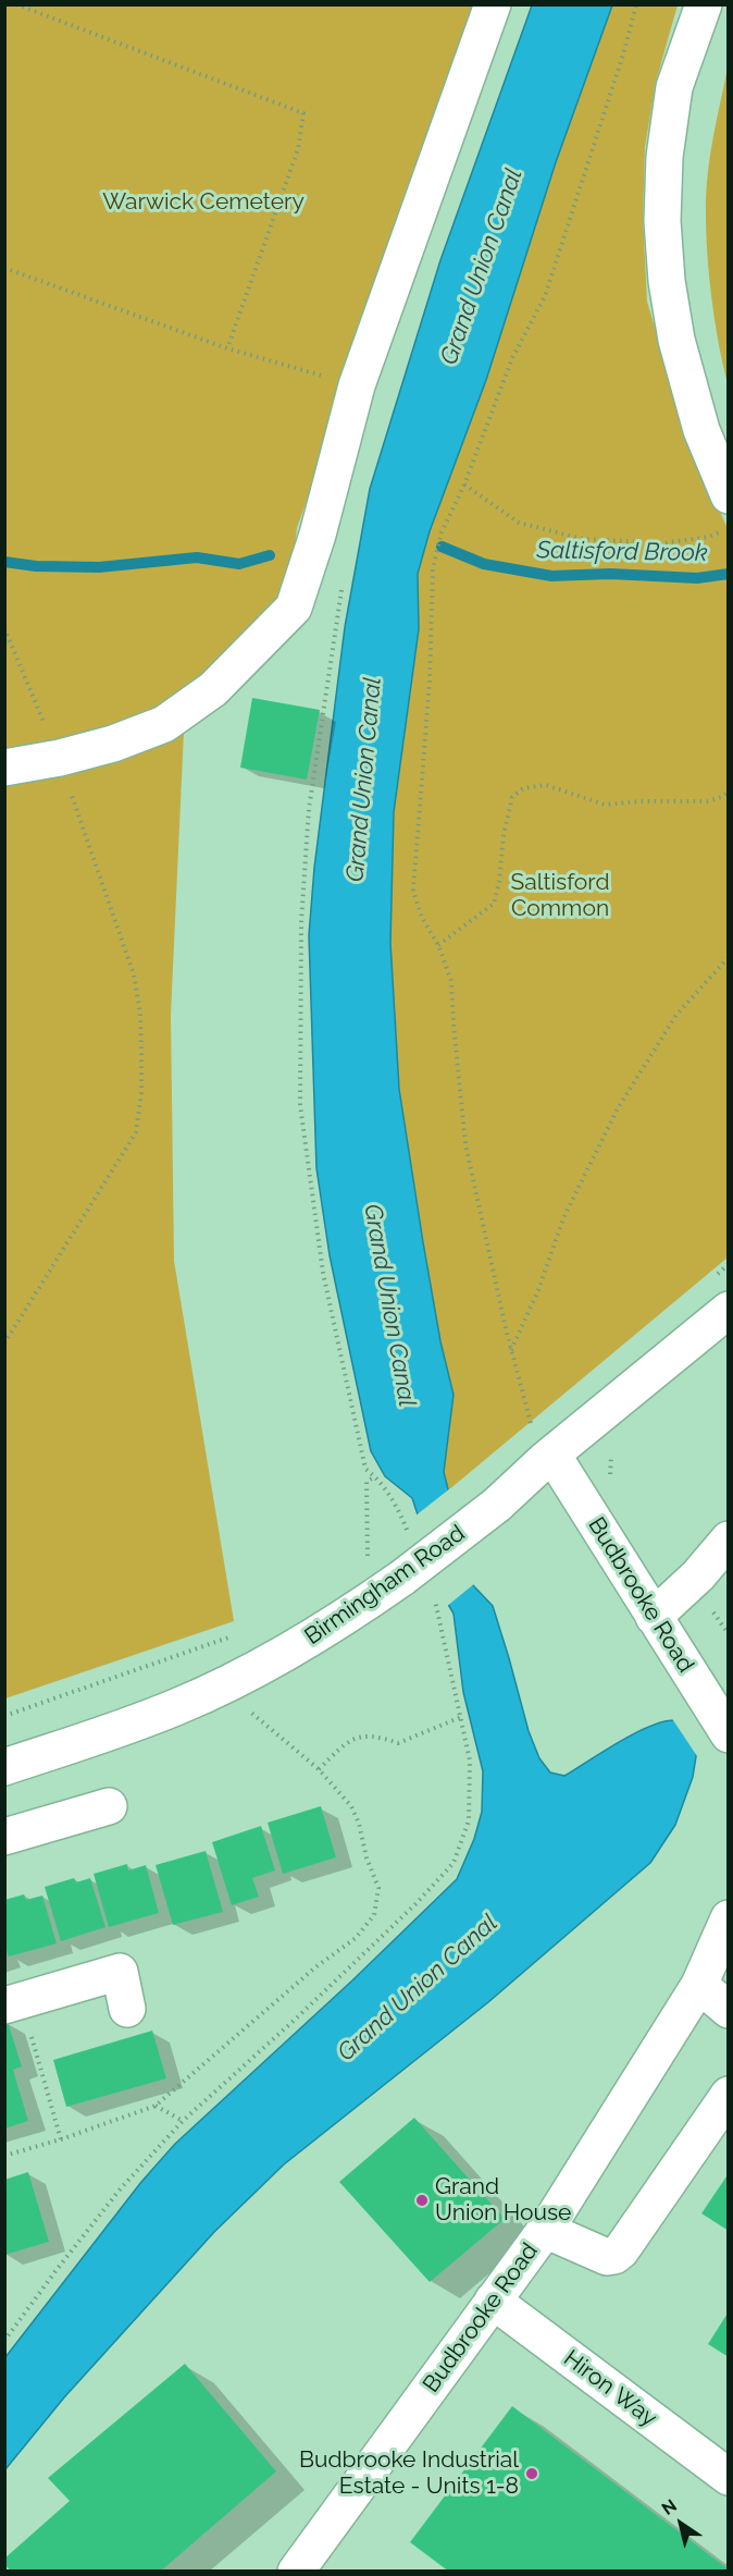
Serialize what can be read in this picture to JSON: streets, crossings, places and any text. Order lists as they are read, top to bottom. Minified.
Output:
{"streets":{"street":["Birmingham Road","Budbrooke Road","Hiron Way"]},"crossings":[["Birmingham Road","Budbrooke Road"],["Budbrooke Road","Hiron Way"]],"water":["Grand Union Canal","Saltisford Brook"],"parks":["Warwick Cemetery","Saltisford Common"],"places":["Grand Union House","Budbrooke Industrial Estate - Units 1-8"],"north":"top left"}
